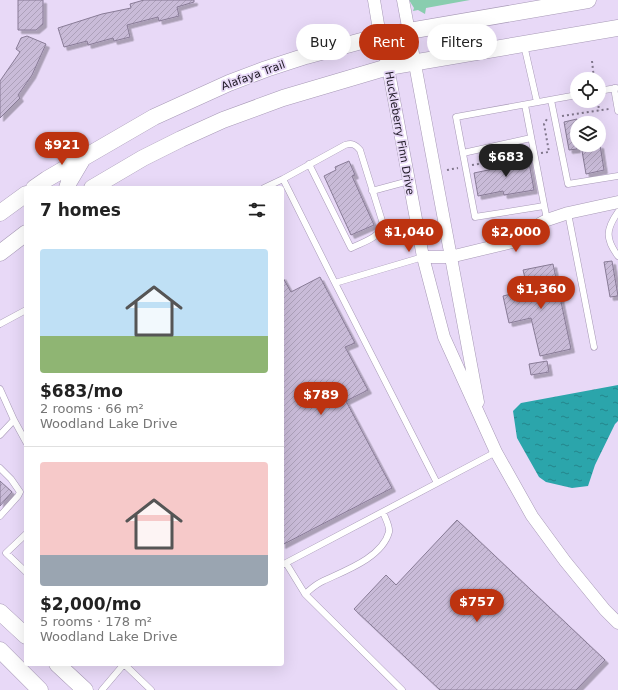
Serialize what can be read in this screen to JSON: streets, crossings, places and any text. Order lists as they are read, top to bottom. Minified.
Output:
{"streets":{"main road":["Alafaya Trail"],"street":["Huckleberry Finn Drive"]},"page":{"chip":["Buy","Rent","Filters"],"price":["$921","$683","$1,040","$2,000","$1,360","$789","$757"],"heading":"7 homes","list":[{"name":"$683/mo","note":"2 rooms · 66 m² · Woodland Lake Drive"},{"name":"$2,000/mo","note":"5 rooms · 178 m² · Woodland Lake Drive"}]}}
